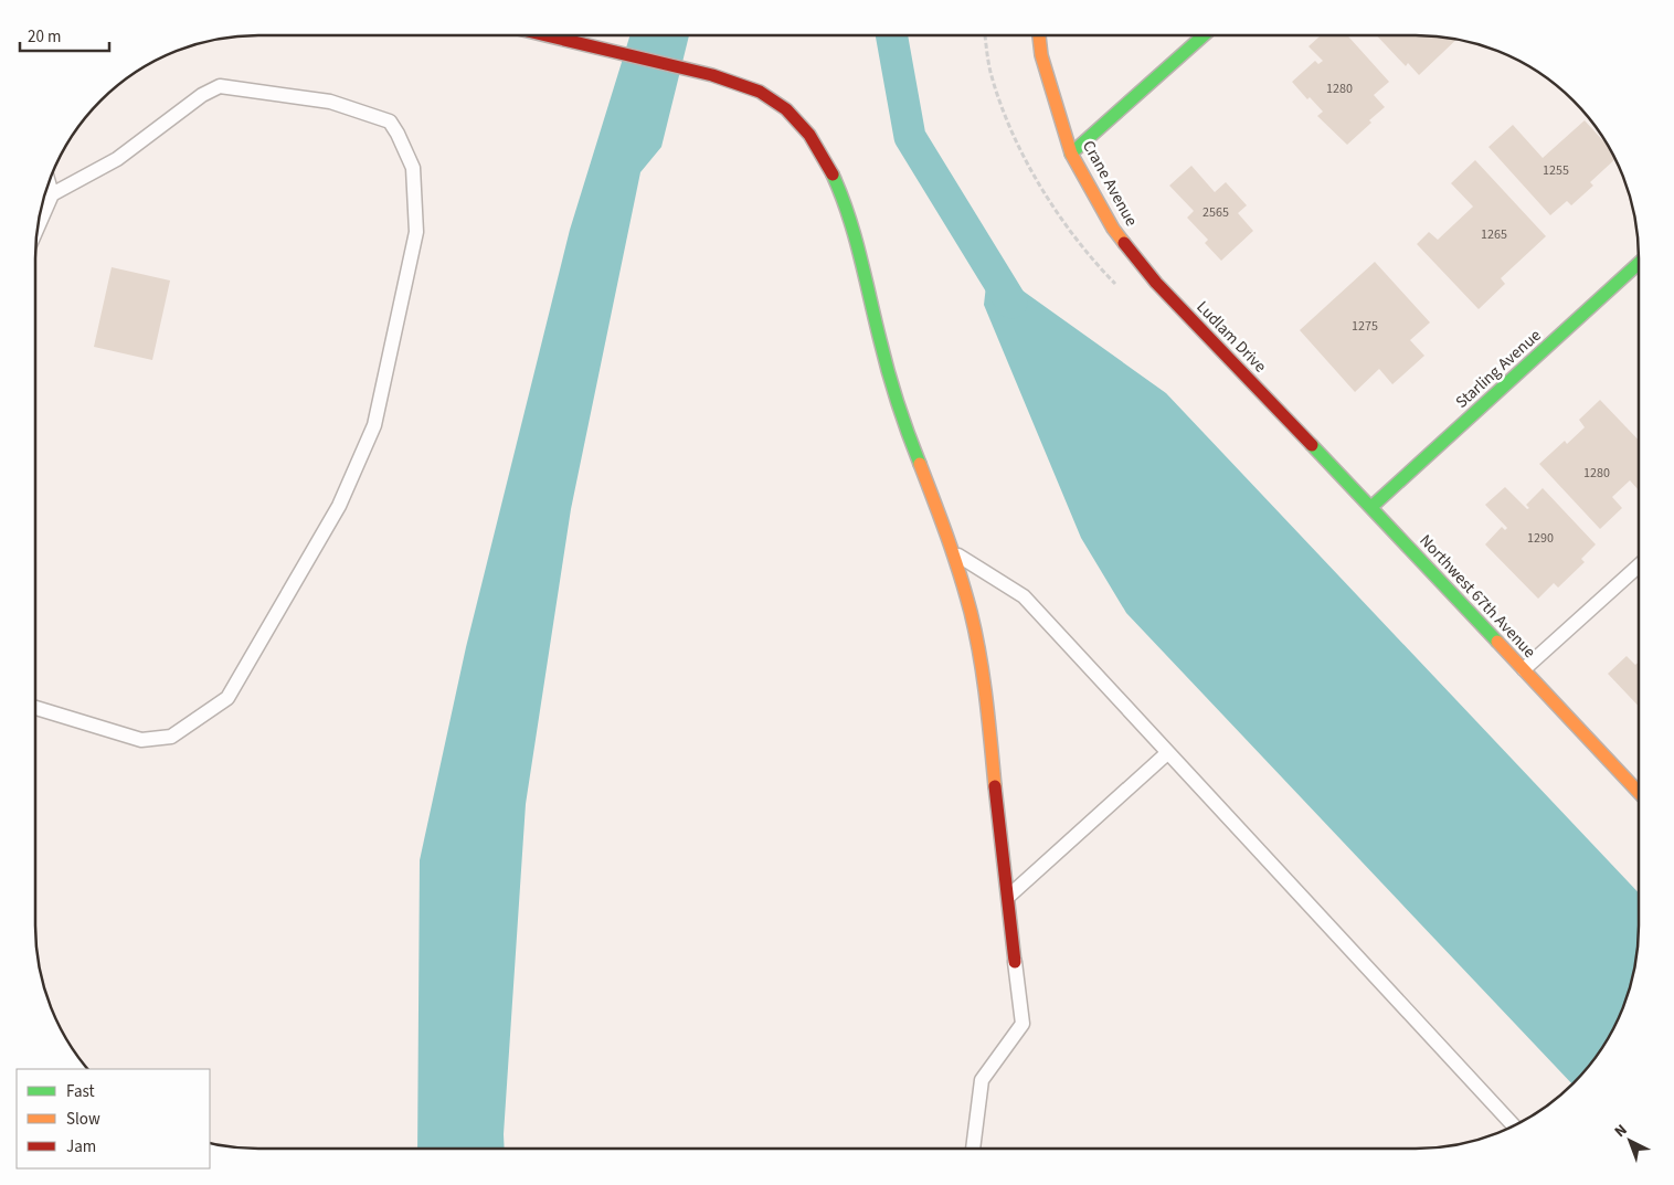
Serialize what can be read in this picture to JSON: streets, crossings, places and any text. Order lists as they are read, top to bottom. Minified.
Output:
{"streets":{"street":["Crane Avenue","Ludlam Drive","Starling Avenue","Northwest 67th Avenue"]},"crossings":[["Crane Avenue","Ludlam Drive"],["Ludlam Drive","Northwest 67th Avenue"],["Starling Avenue","Northwest 67th Avenue"]],"house_numbers":["1280","1255","2565","1265","1275","1280","1290"],"legend":["Fast","Slow","Jam"],"scale_bar":"20 m","north":"top left"}
